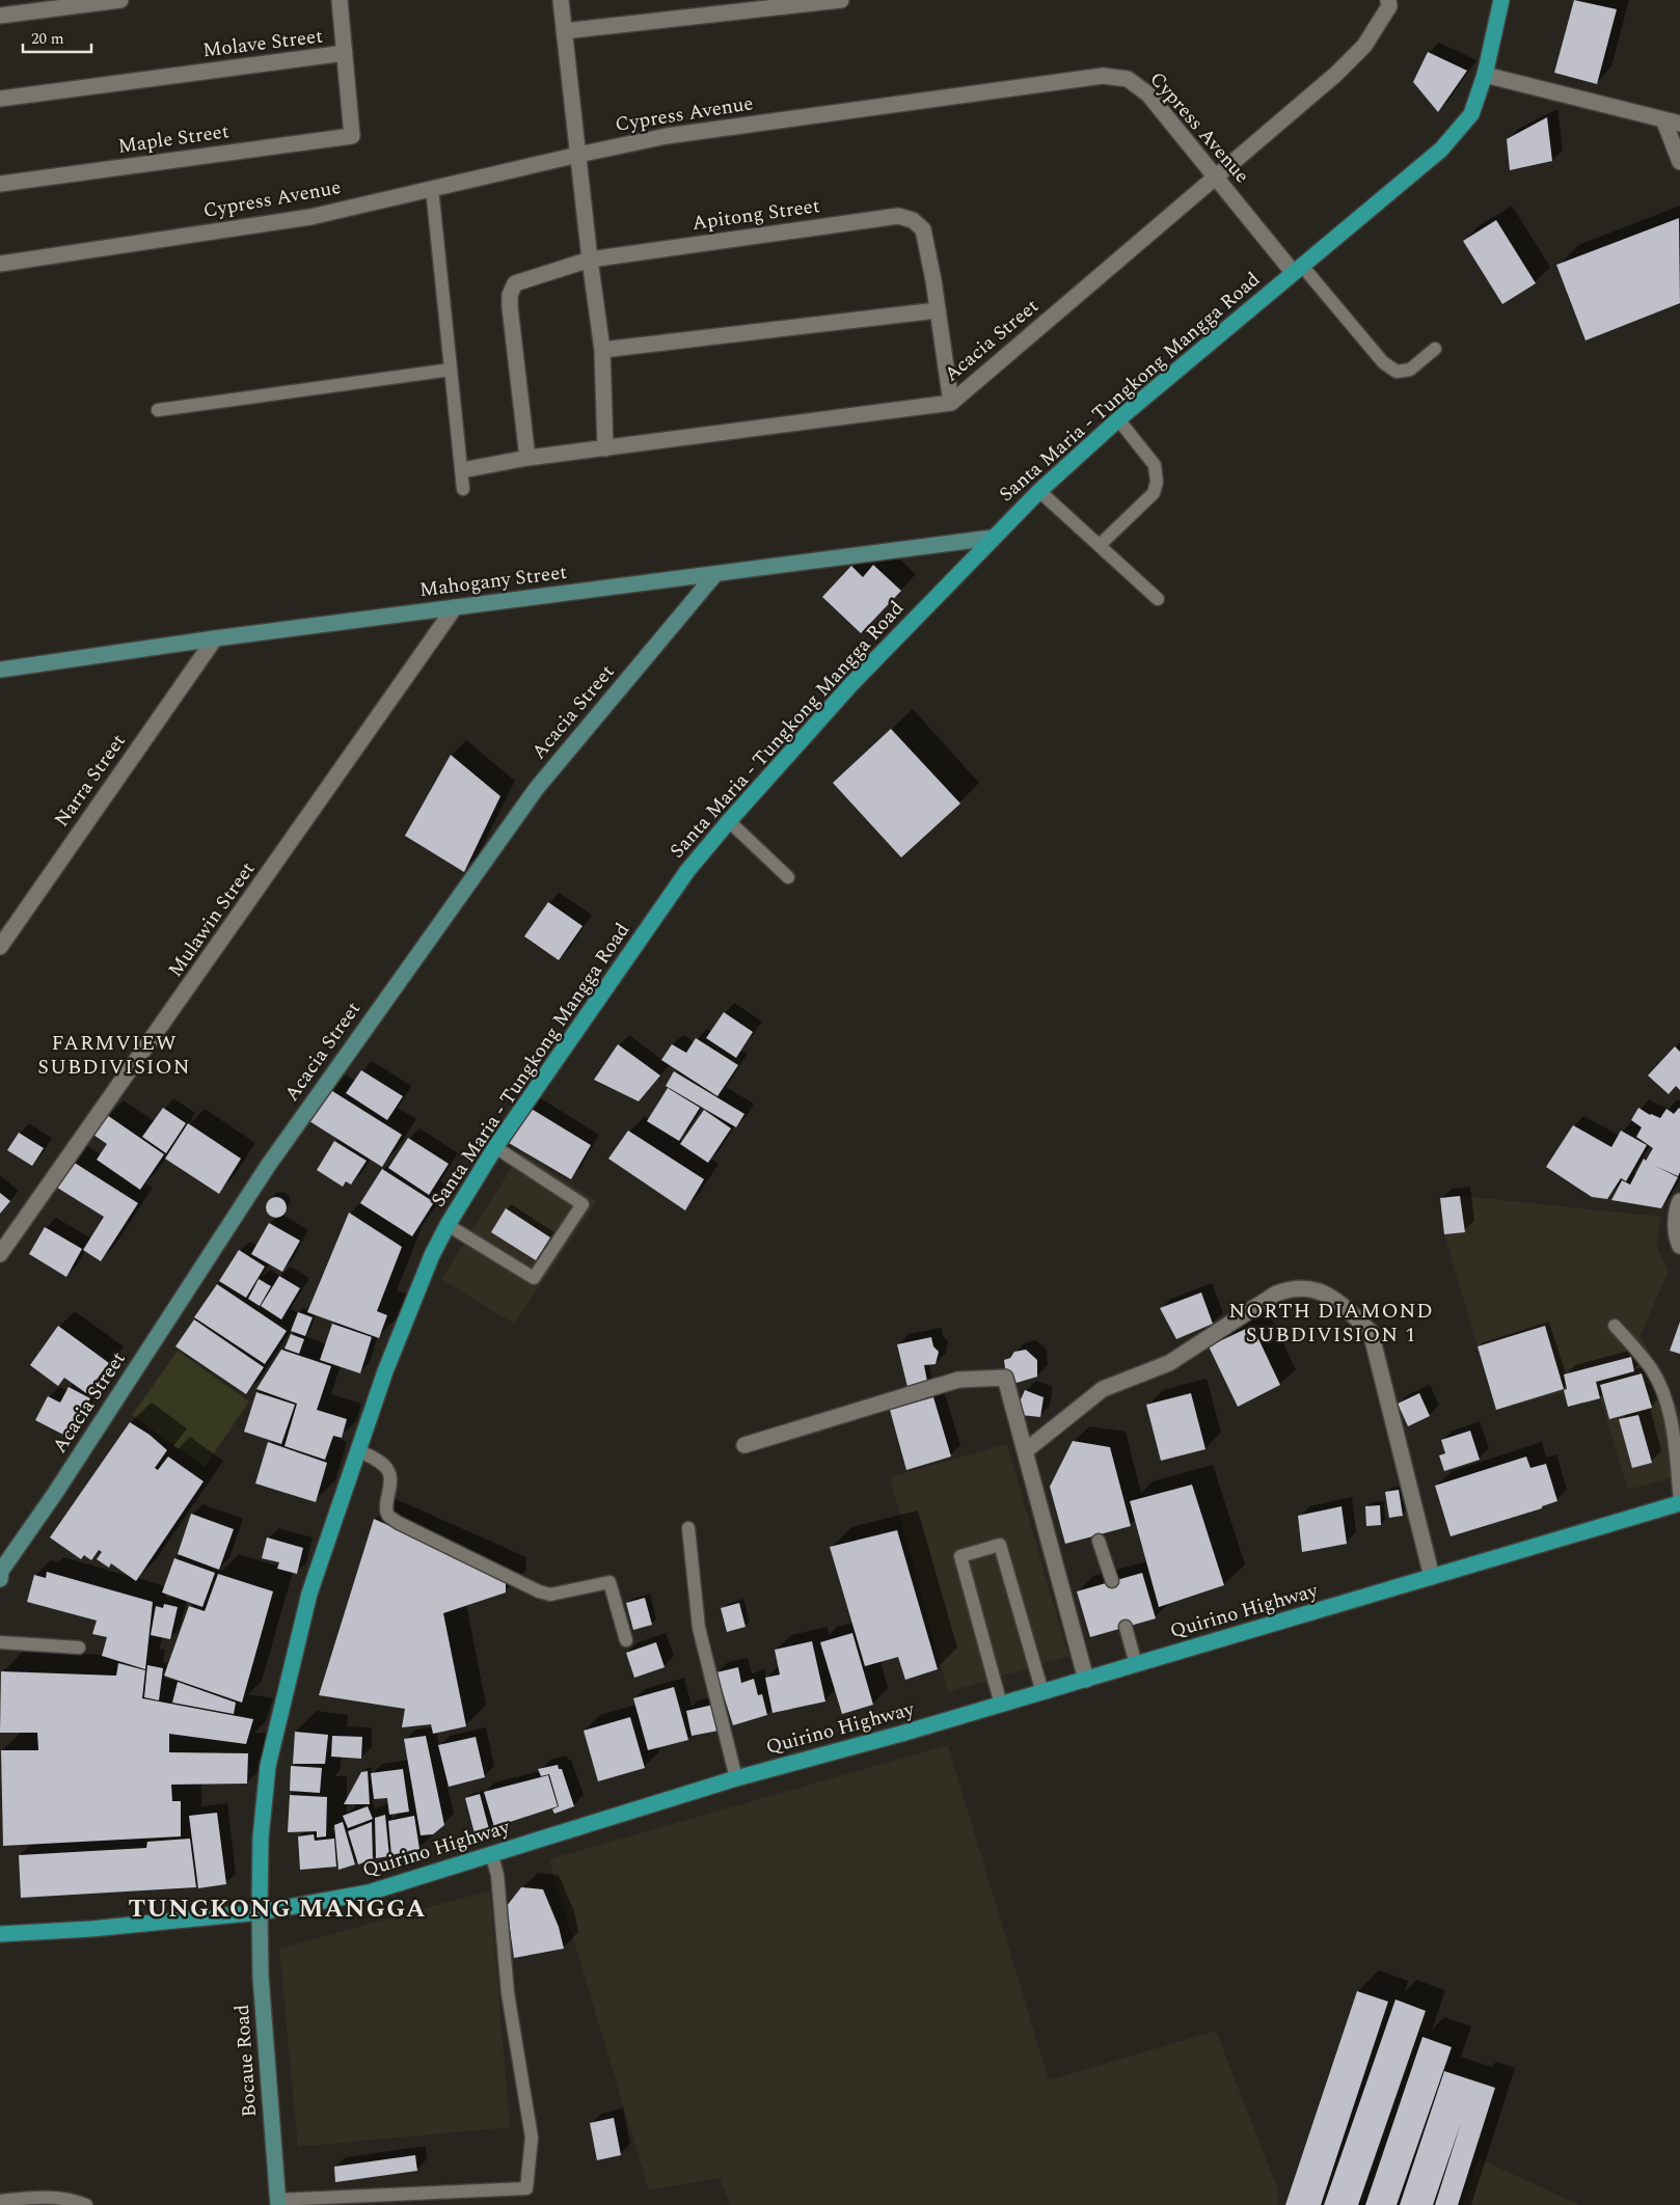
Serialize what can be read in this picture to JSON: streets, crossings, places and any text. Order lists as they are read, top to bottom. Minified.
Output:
{"streets":{"main road":["Santa Maria - Tungkong Mangga Road","Quirino Highway"],"street":["Molave Street","Cypress Avenue","Maple Street","Apitong Street","Acacia Street","Mahogany Street","Narra Street","Mulawin Street","Bocaue Road"]},"crossings":[["Molave Street","Maple Street"],["Cypress Avenue","Acacia Street"],["Cypress Avenue","Santa Maria - Tungkong Mangga Road"],["Apitong Street","Acacia Street"],["Acacia Street","Mahogany Street"],["Santa Maria - Tungkong Mangga Road","Mahogany Street"],["Santa Maria - Tungkong Mangga Road","Quirino Highway"],["Santa Maria - Tungkong Mangga Road","Bocaue Road"],["Mahogany Street","Narra Street"],["Mahogany Street","Mulawin Street"],["Quirino Highway","Bocaue Road"]],"districts":["FARMVIEW SUBDIVISION","NORTH DIAMOND SUBDIVISION 1","TUNGKONG MANGGA"],"scale_bar":"20 m"}
